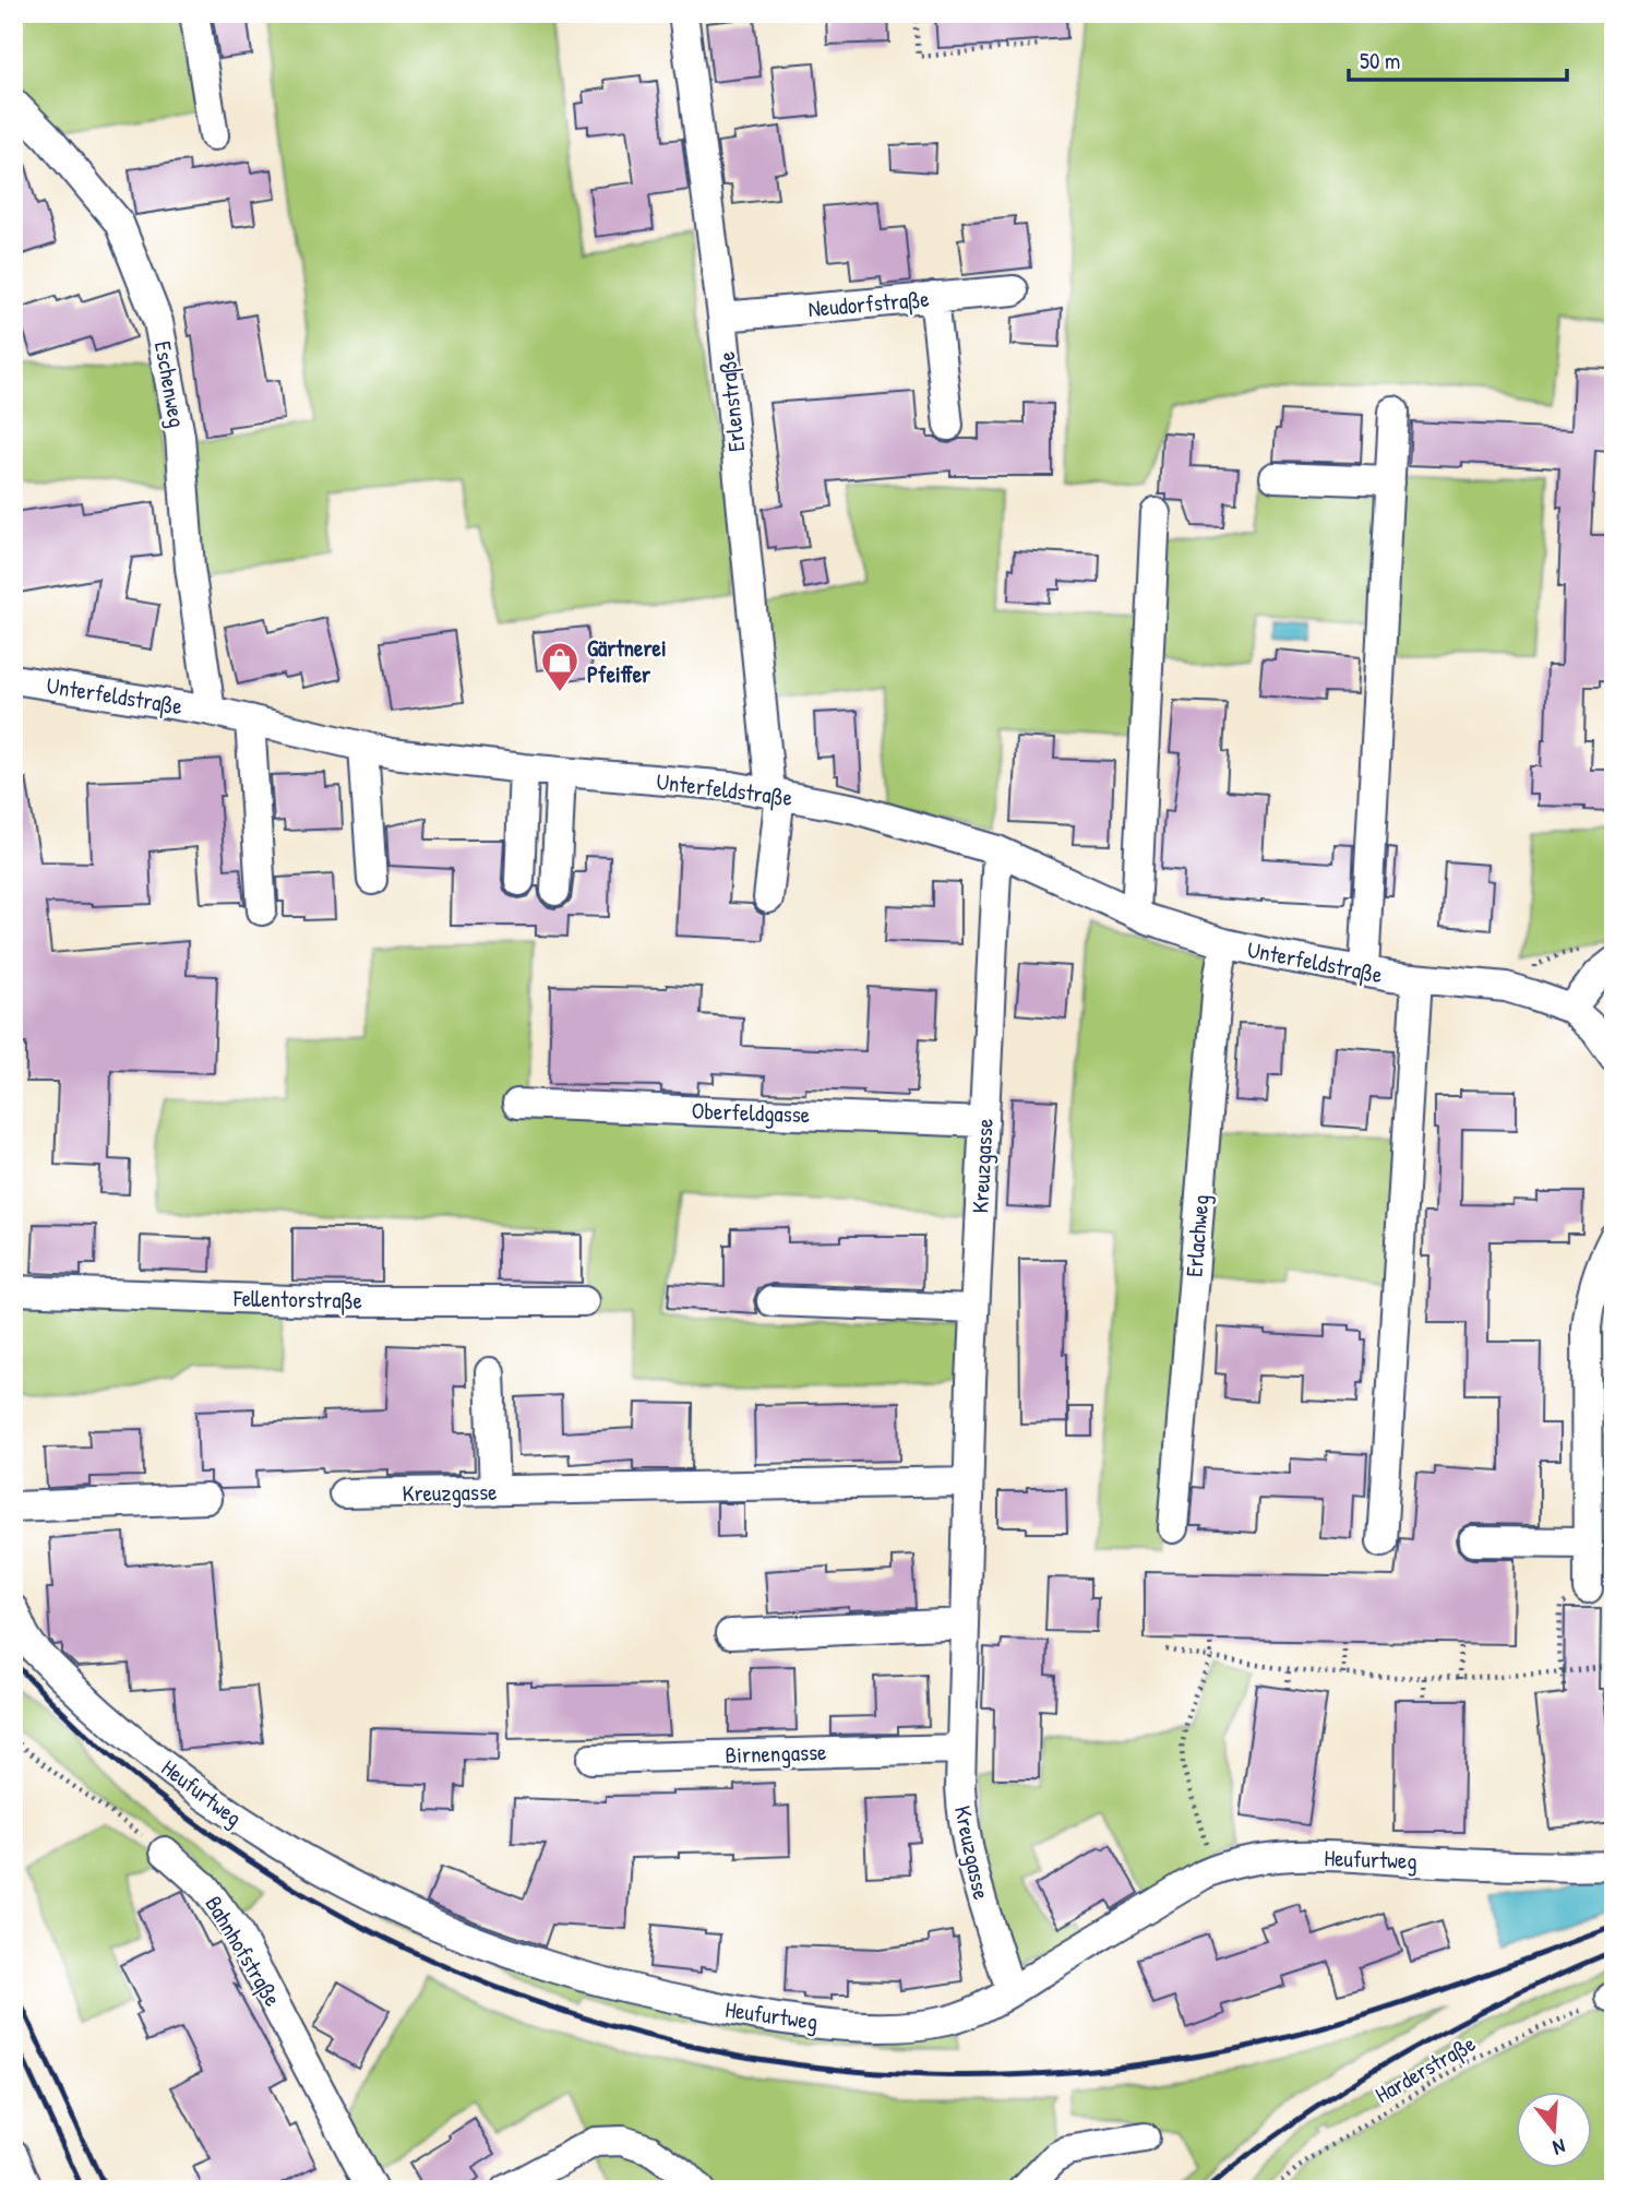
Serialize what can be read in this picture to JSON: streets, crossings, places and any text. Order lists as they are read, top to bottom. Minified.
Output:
{"streets":{"street":["Neudorfstraße","Eschenweg","Erlenstraße","Unterfeldstraße","Oberfeldgasse","Kreuzgasse","Erlachweg","Fellentorstraße","Birnengasse","Heufurtweg","Bahnhofstraße"],"path":["Harderstraße"]},"crossings":[["Neudorfstraße","Erlenstraße"],["Eschenweg","Unterfeldstraße"],["Erlenstraße","Unterfeldstraße"],["Unterfeldstraße","Kreuzgasse"],["Unterfeldstraße","Erlachweg"],["Oberfeldgasse","Kreuzgasse"],["Kreuzgasse","Birnengasse"],["Kreuzgasse","Heufurtweg"]],"places":{"shop":["Gärtnerei Pfeiffer"]},"scale_bar":"50 m","north":"bottom"}
